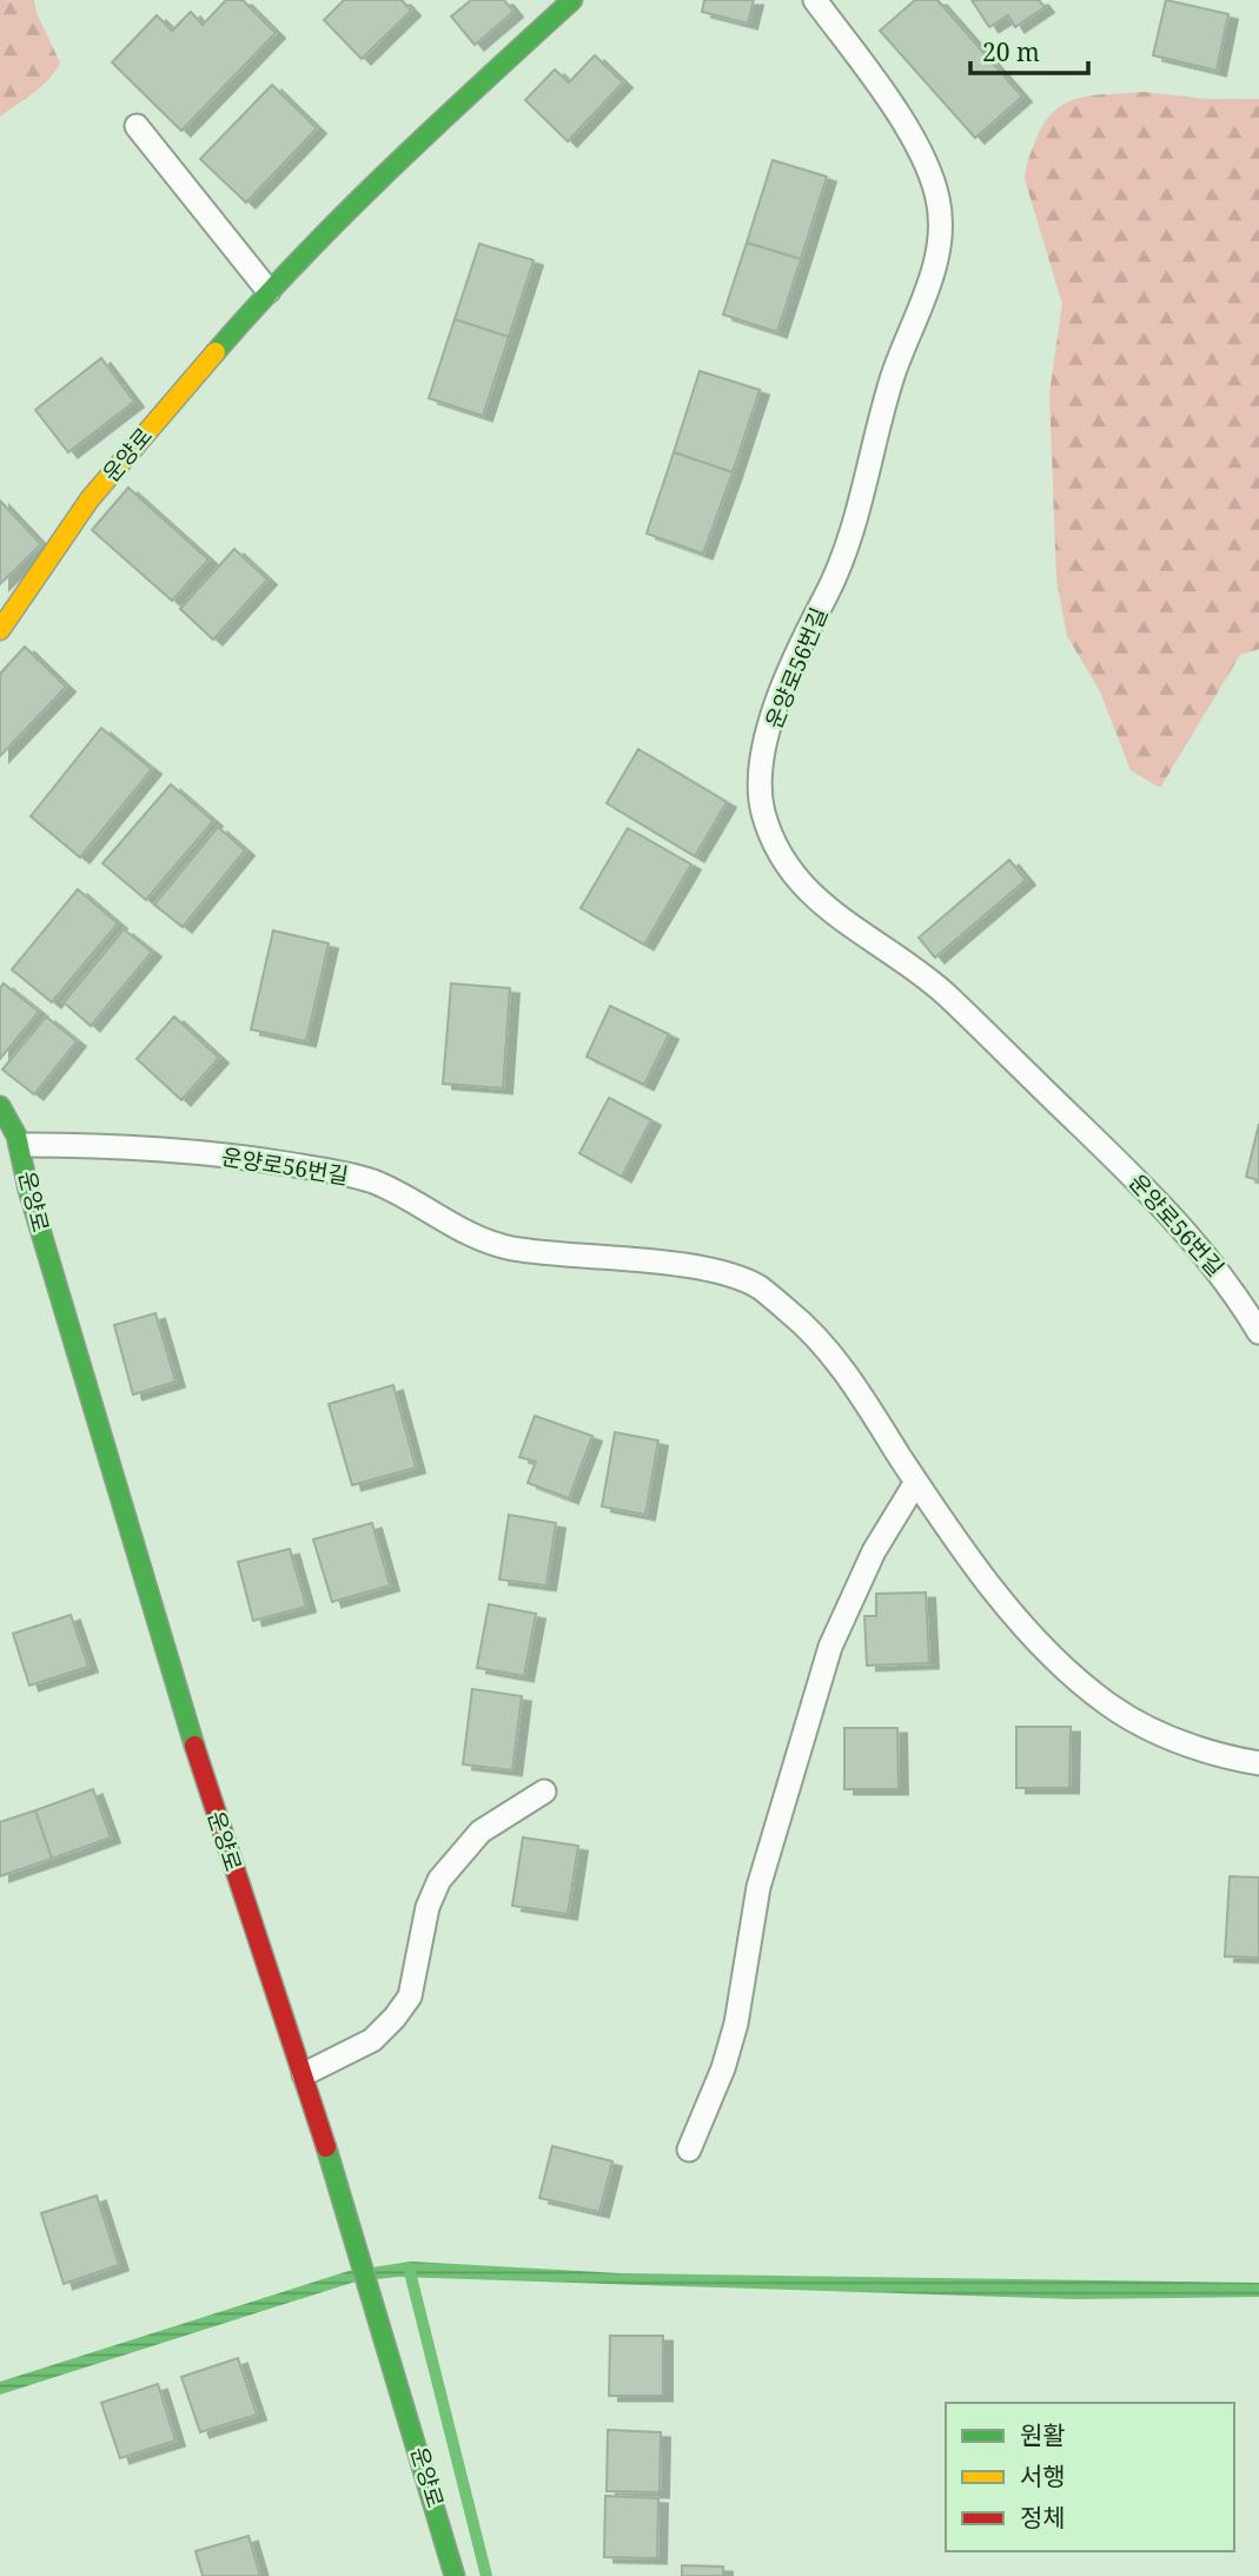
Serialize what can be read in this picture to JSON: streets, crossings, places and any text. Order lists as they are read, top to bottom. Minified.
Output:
{"streets":{"street":["운양로"],"lane":["운양로56번길"]},"crossings":[["운양로","운양로56번길"]],"legend":["원활","서행","정체"],"scale_bar":"20 m"}
